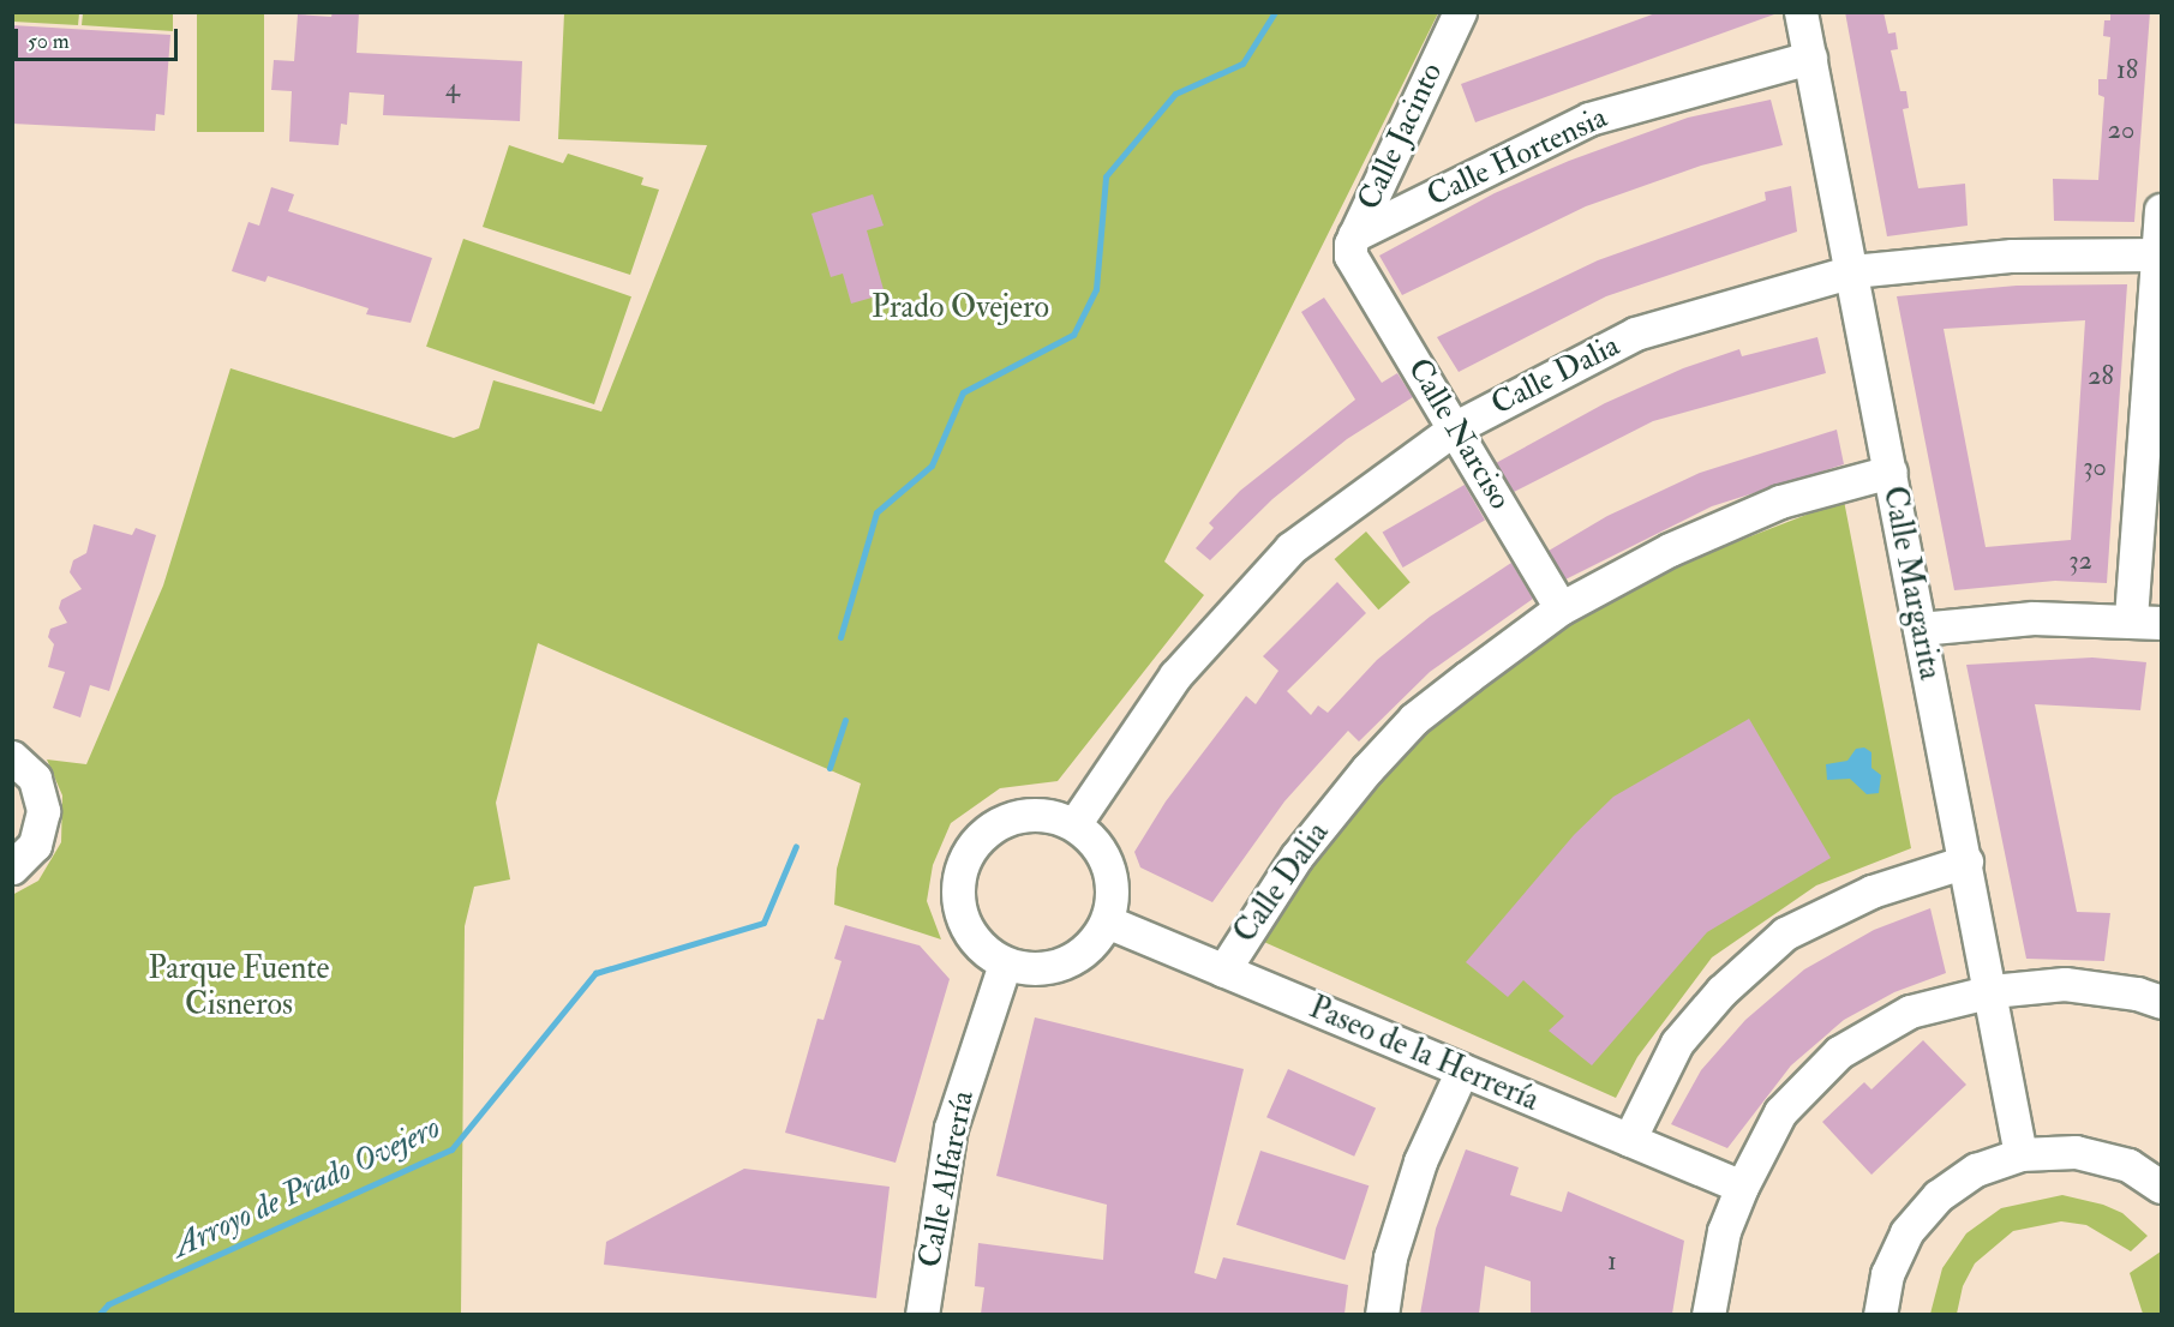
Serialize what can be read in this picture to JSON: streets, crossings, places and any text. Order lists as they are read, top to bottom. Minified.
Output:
{"streets":{"street":["Calle Jacinto","Calle Hortensia","Calle Dalia","Calle Narciso","Calle Margarita","Paseo de la Herrería","Calle Alfarería"]},"crossings":[["Calle Jacinto","Calle Hortensia"],["Calle Jacinto","Calle Narciso"],["Calle Hortensia","Calle Narciso"],["Calle Hortensia","Calle Margarita"],["Calle Dalia","Calle Narciso"],["Calle Dalia","Calle Margarita"],["Calle Dalia","Paseo de la Herrería"],["Calle Dalia","Calle Alfarería"],["Paseo de la Herrería","Calle Alfarería"]],"water":["Arroyo de Prado Ovejero"],"parks":["Prado Ovejero","Parque Fuente Cisneros"],"house_numbers":["18","4","20","28","30","32","1"],"scale_bar":"50 m"}
